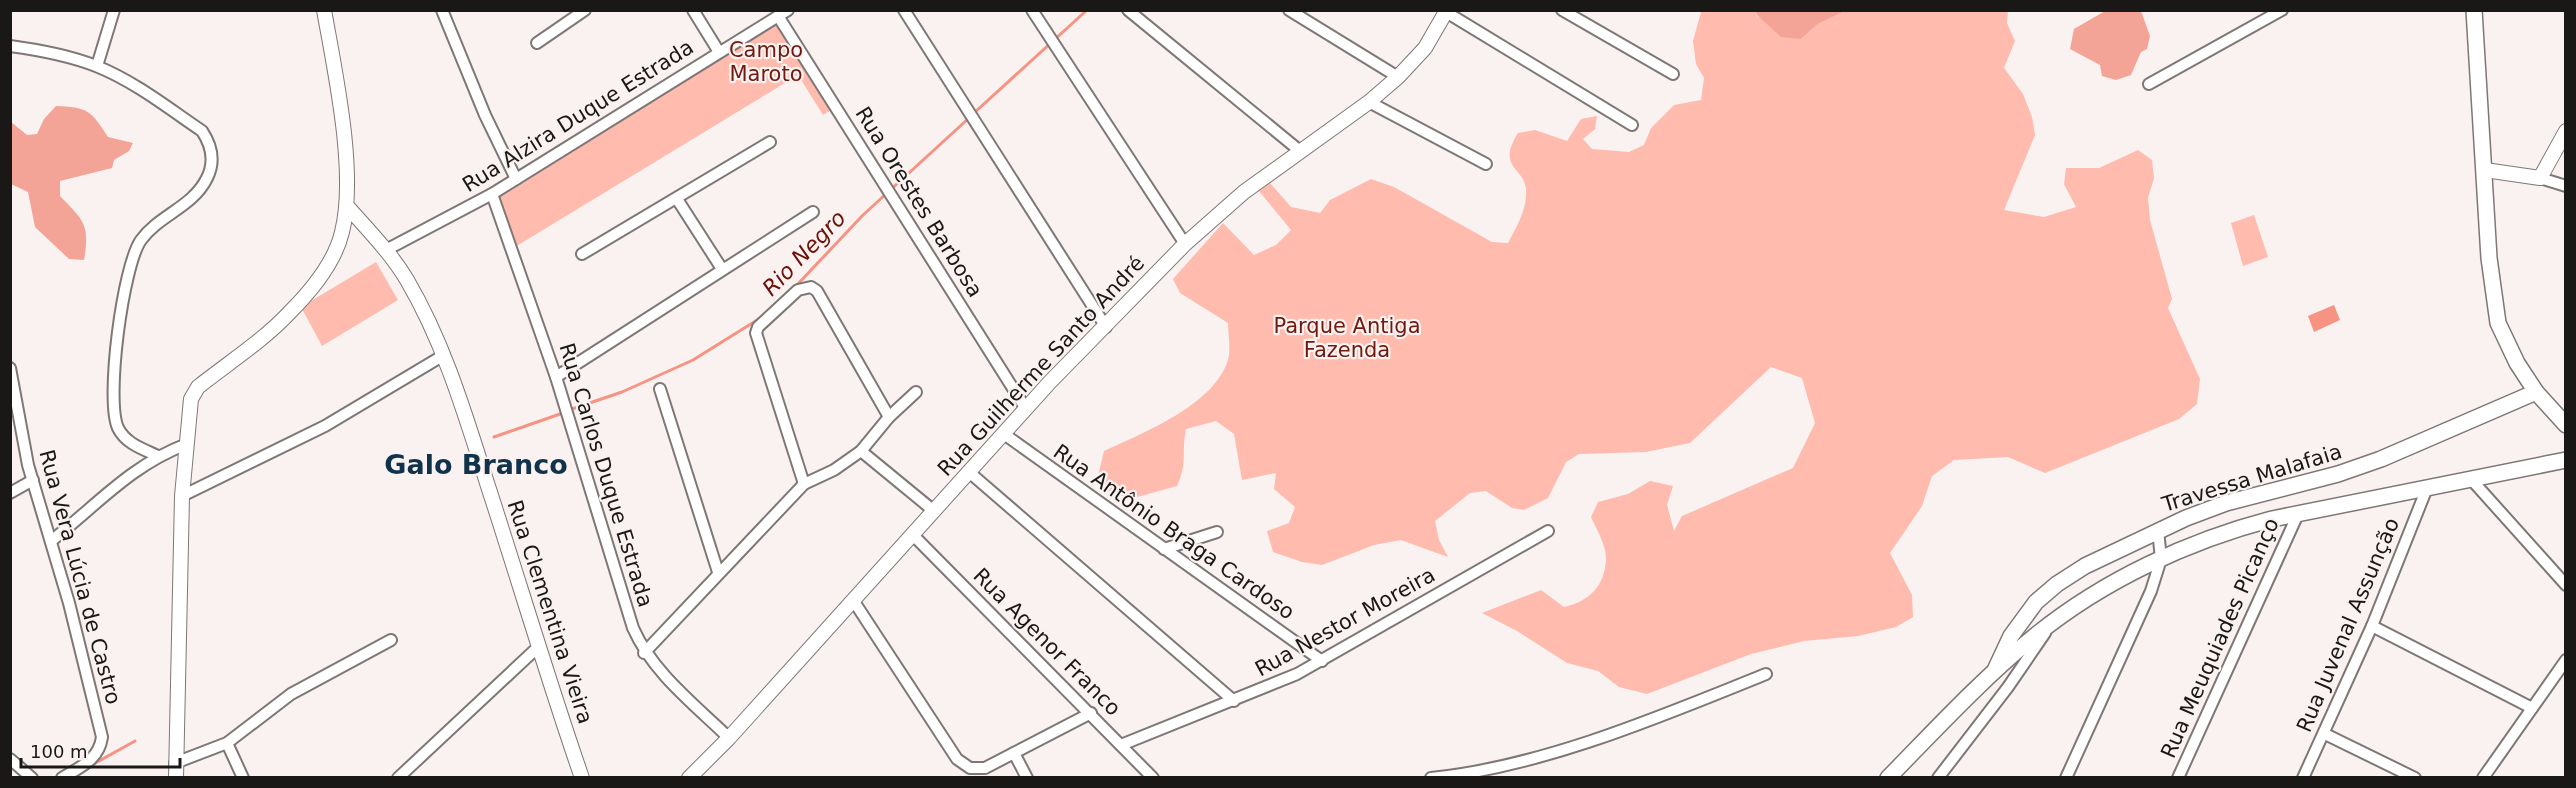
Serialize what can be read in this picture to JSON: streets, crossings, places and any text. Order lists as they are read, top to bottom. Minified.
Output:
{"streets":{"main road":["Travessa Malafaia"],"street":["Rua Alzira Duque Estrada","Rua Orestes Barbosa","Rua Guilherme Santo André","Rua Carlos Duque Estrada","Rua Antônio Braga Cardoso","Rua Vera Lúcia de Castro","Rua Clementina Vieira","Rua Nestor Moreira","Rua Juvenal Assunção","Rua Meuquiades Picanço","Rua Agenor Franco"]},"crossings":[["Rua Alzira Duque Estrada","Rua Orestes Barbosa"],["Rua Alzira Duque Estrada","Rua Carlos Duque Estrada"],["Rua Alzira Duque Estrada","Rua Clementina Vieira"],["Rua Orestes Barbosa","Rua Guilherme Santo André"],["Rua Guilherme Santo André","Rua Carlos Duque Estrada"],["Rua Guilherme Santo André","Rua Antônio Braga Cardoso"],["Rua Guilherme Santo André","Rua Agenor Franco"],["Rua Antônio Braga Cardoso","Rua Nestor Moreira"],["Rua Nestor Moreira","Rua Agenor Franco"]],"districts":["Galo Branco"],"water":["Rio Negro"],"parks":["Campo Maroto","Parque Antiga Fazenda"],"scale_bar":"100 m"}
